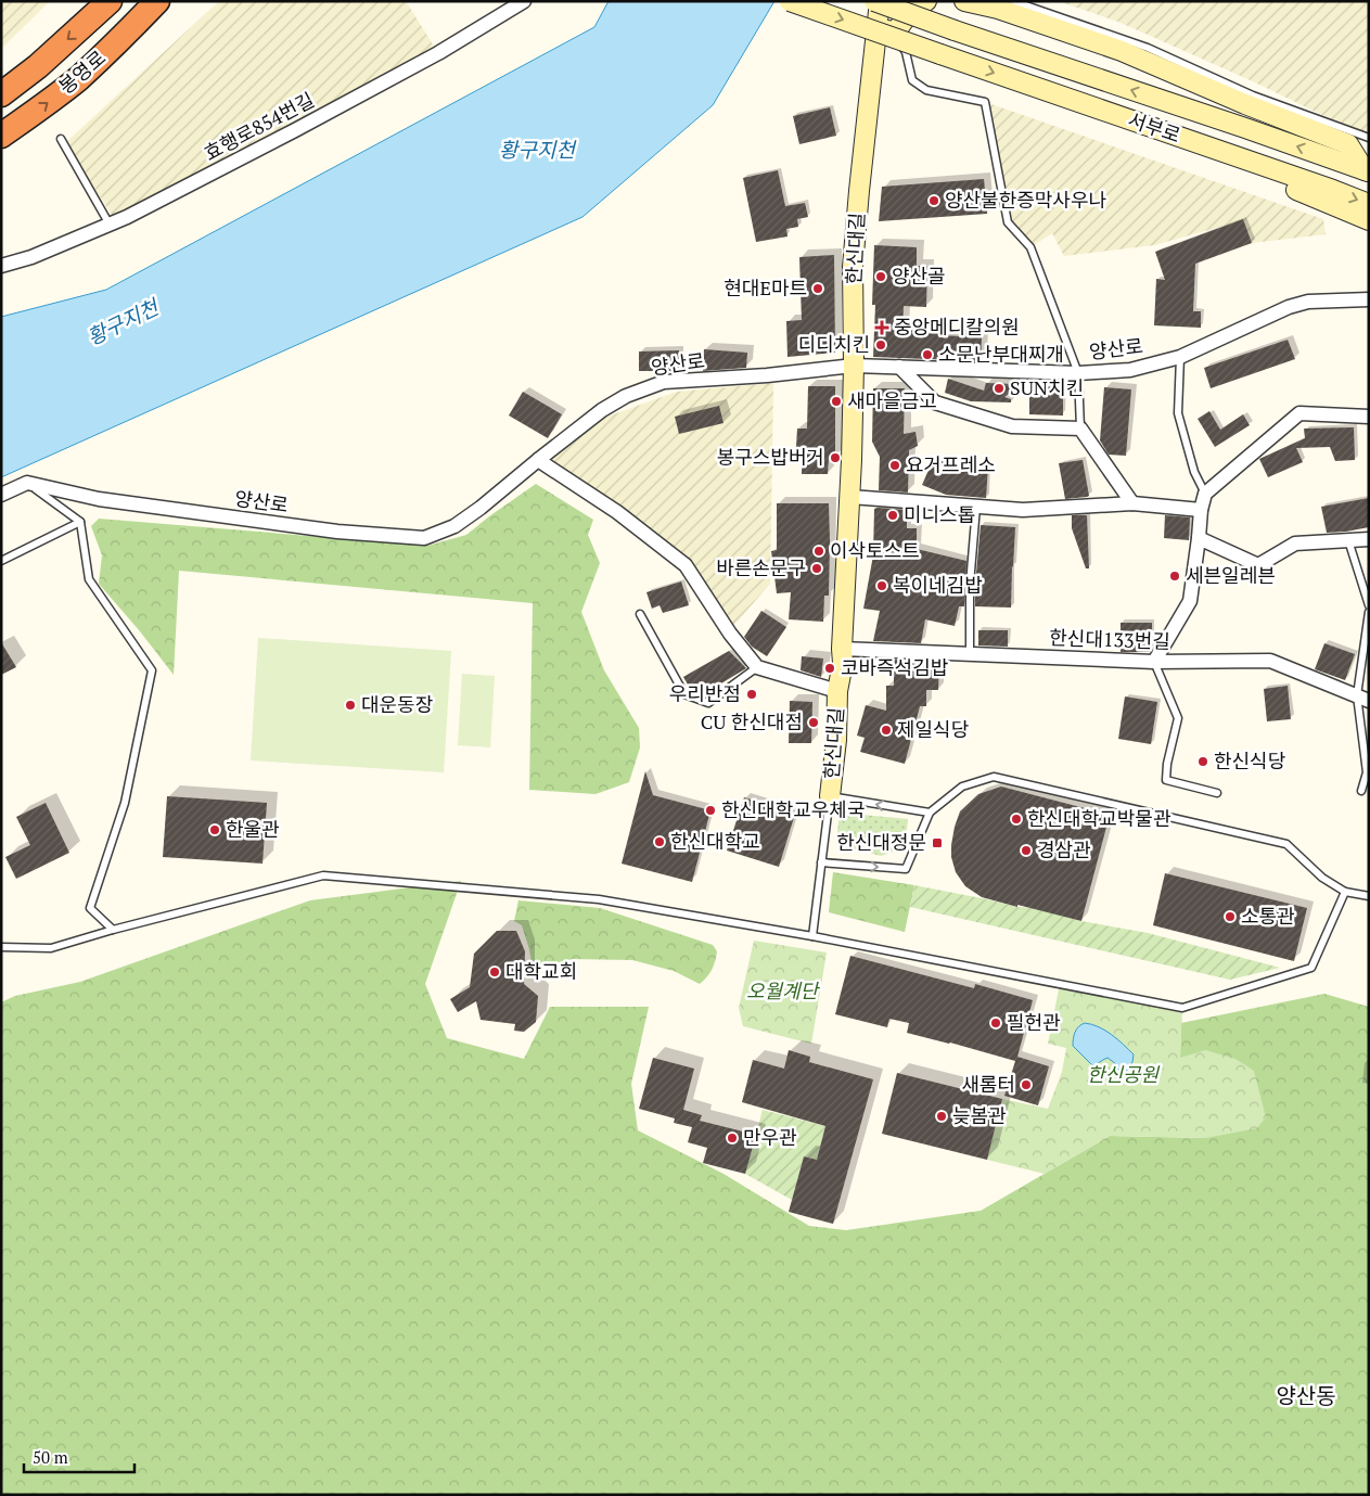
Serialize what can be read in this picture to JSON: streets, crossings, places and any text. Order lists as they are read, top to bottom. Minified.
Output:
{"streets":{"highway":["봉영로"],"main road":["서부로","한신대길"],"street":["효행로854번길","양산로","한신대133번길"]},"crossings":[["한신대길","양산로"],["한신대길","한신대133번길"]],"districts":["양산동"],"water":["황구지천"],"parks":["오월계단","한신공원"],"places":{"other":["양산불한증막사우나","양산골","현대E마트","디디치킨","소문난부대찌개","SUN치킨","새마을금고","봉구스밥버거","요거프레소","미니스톱","이삭토스트","바른손문구","세븐일레븐","복이네김밥","코바즉석김밥","우리반점","대운동장","CU 한신대점","제일식당","한신식당","한신대학교우체국","한신대학교박물관","한울관","한신대학교","경삼관","소통관","대학교회","필헌관","새롬터","늦봄관","만우관"],"health":["중앙메디칼의원"],"transit":["한신대정문"]},"scale_bar":"50 m"}
